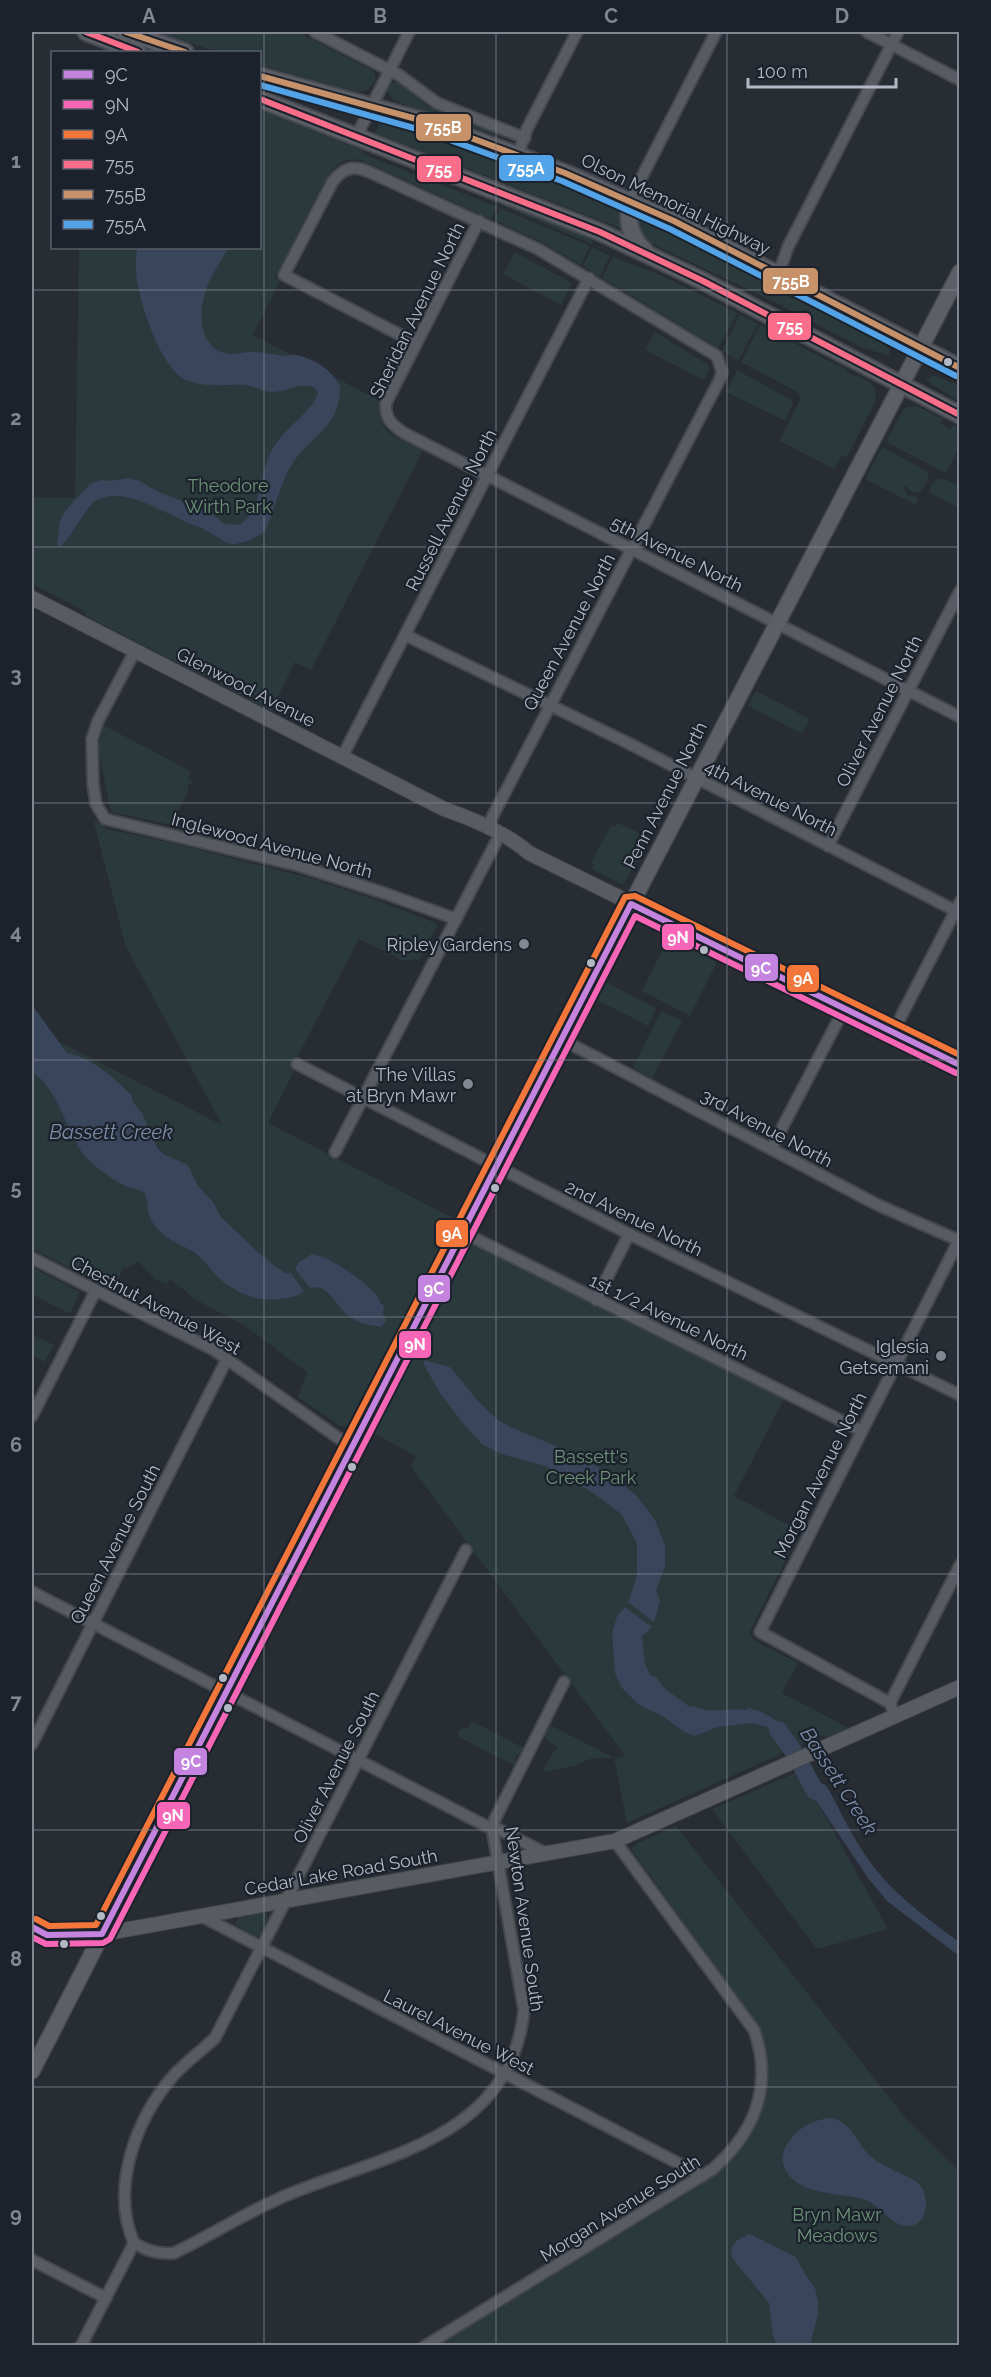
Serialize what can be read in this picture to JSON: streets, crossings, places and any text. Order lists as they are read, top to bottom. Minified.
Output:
{"streets":{"main road":["Olson Memorial Highway","Penn Avenue North"],"street":["Sheridan Avenue North","Russell Avenue North","5th Avenue North","Queen Avenue North","Glenwood Avenue","Oliver Avenue North","4th Avenue North","Inglewood Avenue North","3rd Avenue North","2nd Avenue North","Chestnut Avenue West","1st 1/2 Avenue North","Morgan Avenue North","Queen Avenue South","Oliver Avenue South","Cedar Lake Road South","Newton Avenue South","Laurel Avenue West","Morgan Avenue South"]},"crossings":[["Olson Memorial Highway","Penn Avenue North"],["Sheridan Avenue North","5th Avenue North"],["Russell Avenue North","5th Avenue North"],["Russell Avenue North","Queen Avenue North"],["Russell Avenue North","Glenwood Avenue"],["Russell Avenue North","4th Avenue North"],["5th Avenue North","Queen Avenue North"],["5th Avenue North","Oliver Avenue North"],["5th Avenue North","Penn Avenue North"],["Queen Avenue North","Glenwood Avenue"],["Queen Avenue North","4th Avenue North"],["Glenwood Avenue","Penn Avenue North"],["Glenwood Avenue","Inglewood Avenue North"],["Oliver Avenue North","4th Avenue North"],["Penn Avenue North","4th Avenue North"],["Penn Avenue North","3rd Avenue North"],["Penn Avenue North","2nd Avenue North"],["Penn Avenue North","Chestnut Avenue West"],["Penn Avenue North","1st 1/2 Avenue North"],["Penn Avenue North","Cedar Lake Road South"],["3rd Avenue North","Morgan Avenue North"],["2nd Avenue North","Morgan Avenue North"],["Chestnut Avenue West","Queen Avenue South"],["1st 1/2 Avenue North","Morgan Avenue North"],["Morgan Avenue North","Cedar Lake Road South"],["Oliver Avenue South","Cedar Lake Road South"],["Oliver Avenue South","Newton Avenue South"],["Oliver Avenue South","Laurel Avenue West"],["Cedar Lake Road South","Newton Avenue South"],["Cedar Lake Road South","Laurel Avenue West"],["Cedar Lake Road South","Morgan Avenue South"],["Newton Avenue South","Laurel Avenue West"],["Laurel Avenue West","Morgan Avenue South"]],"water":["Bassett Creek"],"parks":["Theodore Wirth Park","Bassett's Creek Park","Bryn Mawr Meadows"],"places":["Ripley Gardens","The Villas at Bryn Mawr","Iglesia Getsemani"],"lines":["transit line 755","transit line 755B","transit line 755A","transit line 9A","transit line 9C","transit line 9N"],"legend":["9C","9N","9A","755","755B","755A"],"scale_bar":"100 m","grid":{"columns":["A","B","C","D"],"rows":["1","2","3","4","5","6","7","8","9"]}}
